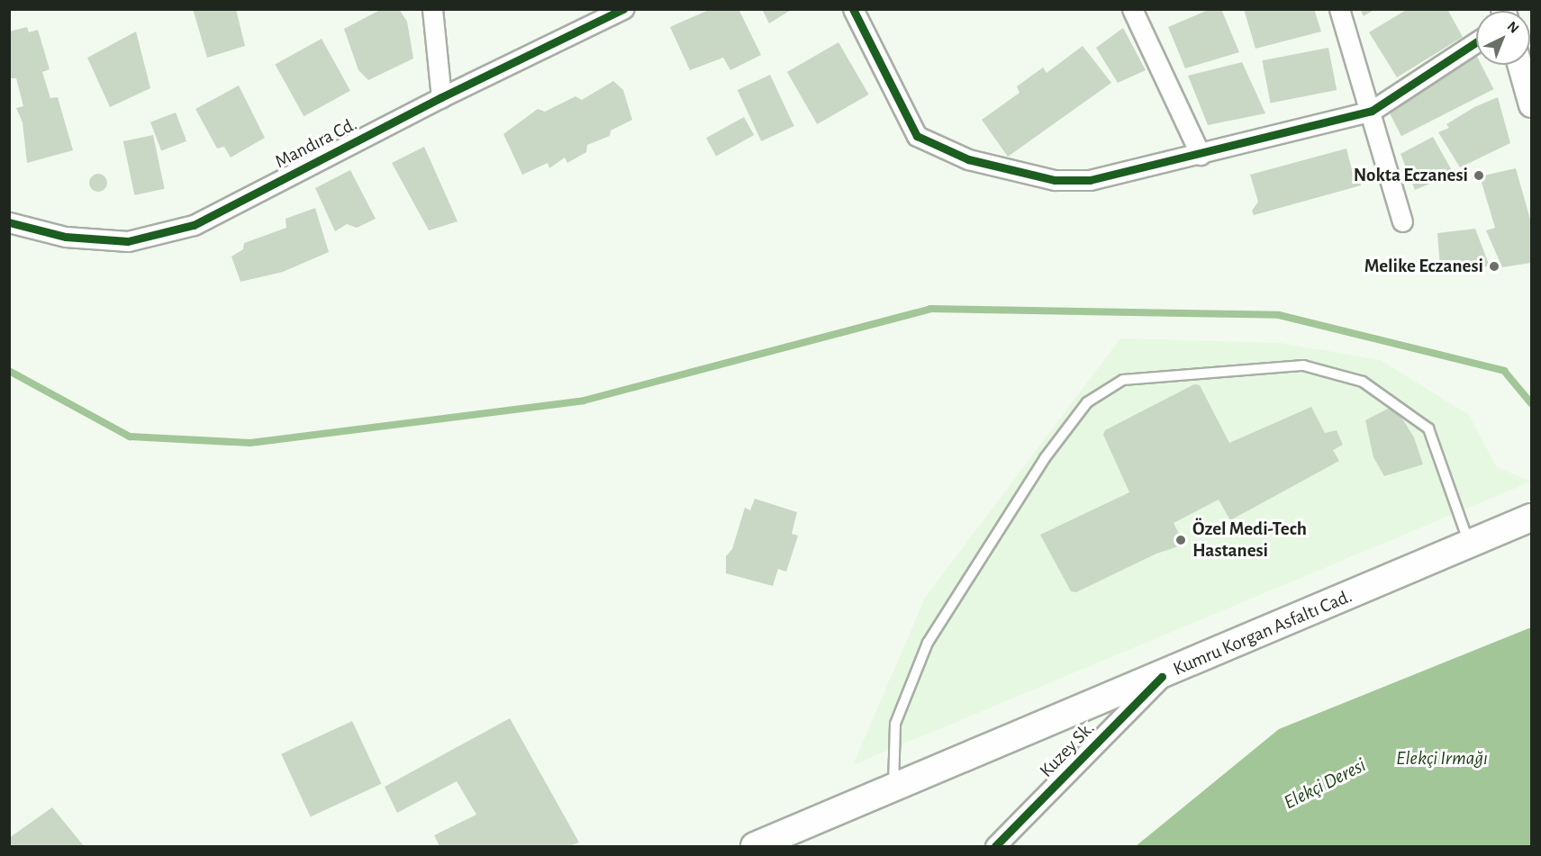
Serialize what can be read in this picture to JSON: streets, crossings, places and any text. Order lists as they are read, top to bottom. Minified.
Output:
{"streets":{"main road":["Kumru Korgan Asfaltı Cad."],"street":["Mandıra Cd.","Kuzey Sk."]},"crossings":[["Kumru Korgan Asfaltı Cad.","Kuzey Sk."]],"water":["Elekçi Irmağı","Elekçi Deresi"],"places":["Nokta Eczanesi","Melike Eczanesi","Özel Medi-Tech Hastanesi"],"north":"top right"}
